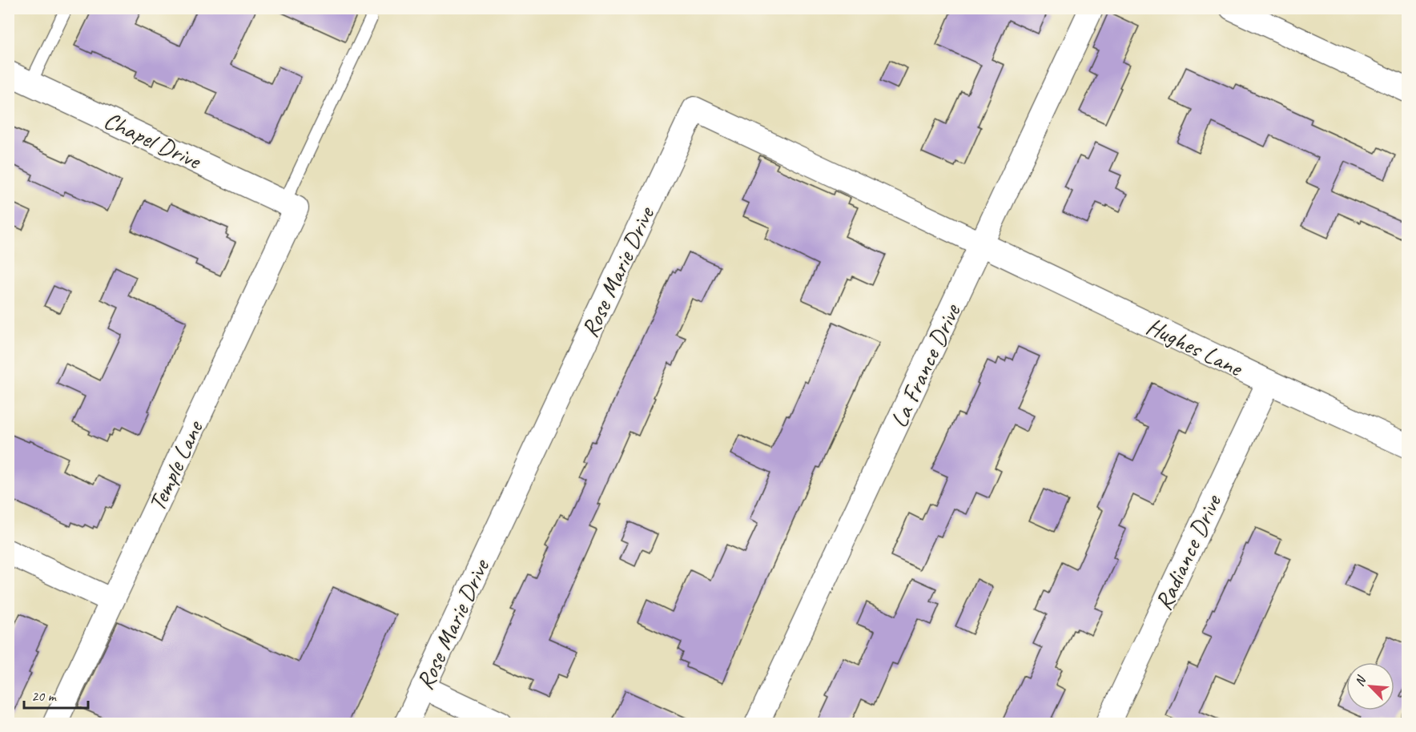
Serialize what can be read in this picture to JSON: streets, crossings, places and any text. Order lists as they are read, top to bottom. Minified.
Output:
{"streets":{"street":["Chapel Drive","Rose Marie Drive","Hughes Lane","La France Drive","Temple Lane","Radiance Drive"]},"crossings":[["Chapel Drive","Temple Lane"],["Rose Marie Drive","Hughes Lane"],["Rose Marie Drive","La France Drive"],["Hughes Lane","La France Drive"],["Hughes Lane","Radiance Drive"]],"scale_bar":"20 m","north":"top left"}
